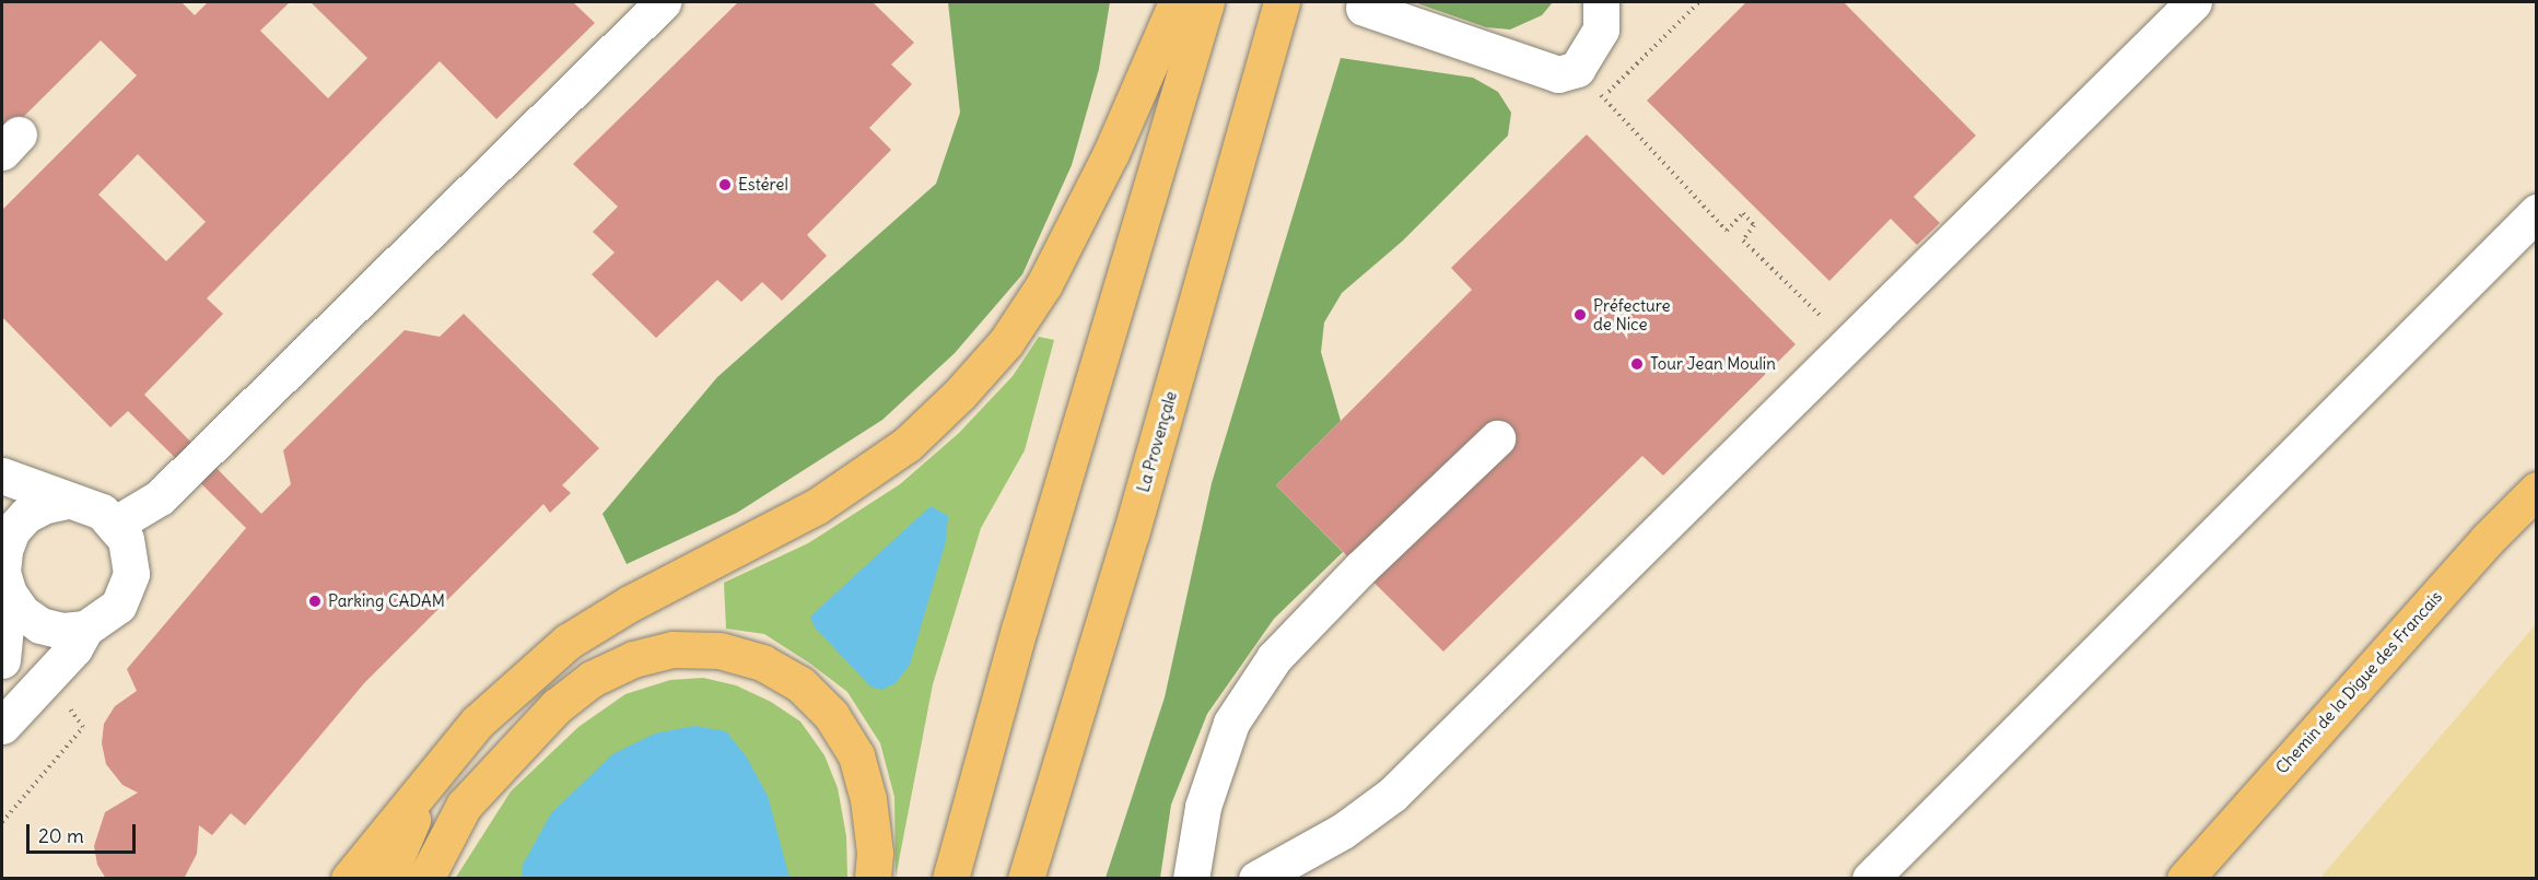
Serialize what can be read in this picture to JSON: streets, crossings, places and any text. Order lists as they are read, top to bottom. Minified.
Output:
{"streets":{"main road":["La Provençale","Chemin de la Digue des Francais"]},"places":["Estérel","Préfecture de Nice","Tour Jean Moulin","Parking CADAM"],"scale_bar":"20 m"}
